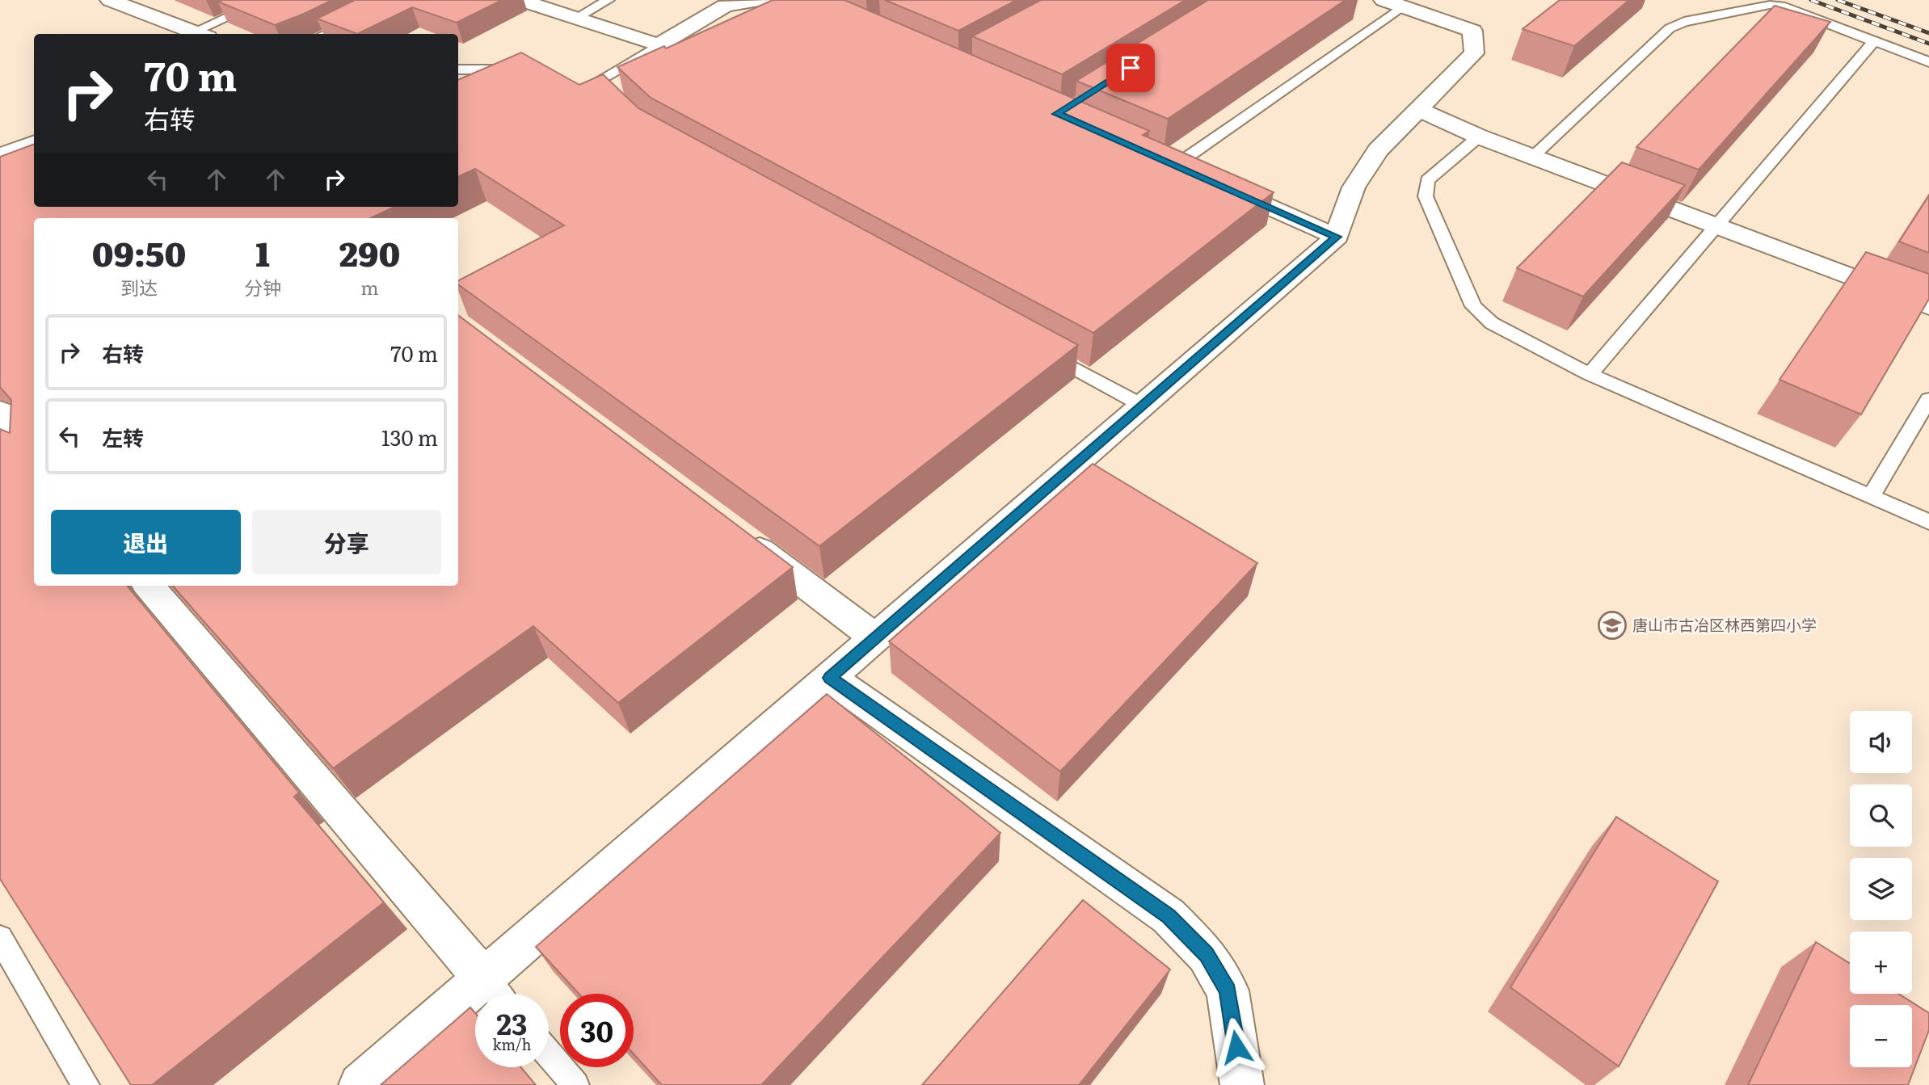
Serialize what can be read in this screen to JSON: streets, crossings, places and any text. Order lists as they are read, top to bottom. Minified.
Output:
{"places":{"school or university":["唐山市古冶区林西第四小学"]},"page":{"turn":["70 m","右转"],"eta":["09:50","到达","1","分钟","290","m"],"list":[{"name":"右转","value":"70 m"},{"name":"左转","value":"130 m"}],"buttons":["退出","分享"],"map_buttons":["+","−"],"speed":"23 km/h","limit":"30"}}
